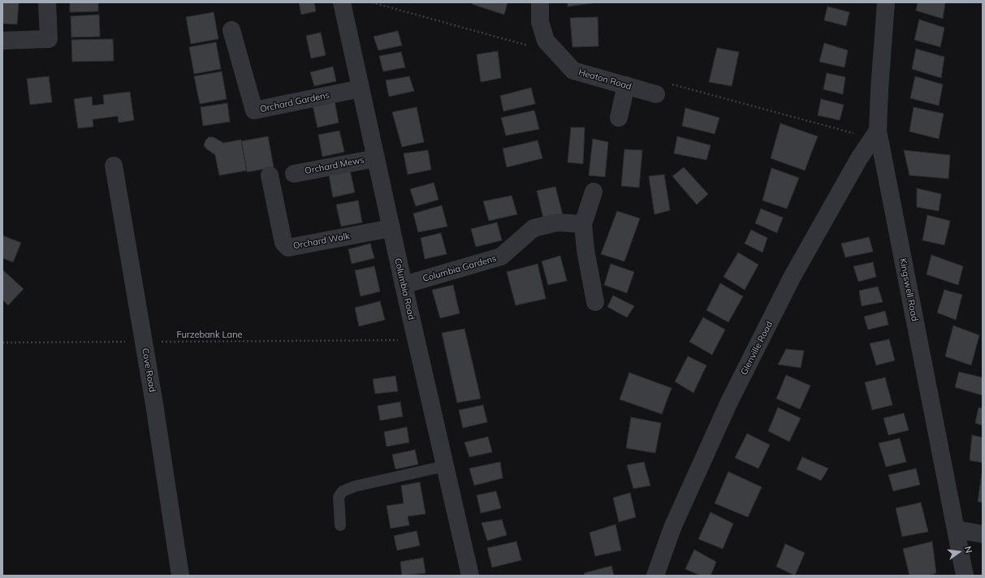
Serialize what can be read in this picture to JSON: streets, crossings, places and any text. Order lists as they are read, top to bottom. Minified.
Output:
{"streets":{"street":["Heaton Road","Orchard Gardens","Orchard Mews","Orchard Walk","Columbia Gardens","Columbia Road","Kingswell Road","Glenville Road","Cove Road"],"path":["Furzebank Lane"]},"crossings":[["Orchard Gardens","Columbia Road"],["Orchard Mews","Columbia Road"],["Orchard Walk","Columbia Road"],["Columbia Gardens","Columbia Road"],["Columbia Road","Furzebank Lane"],["Kingswell Road","Glenville Road"],["Furzebank Lane","Cove Road"]],"north":"right"}
